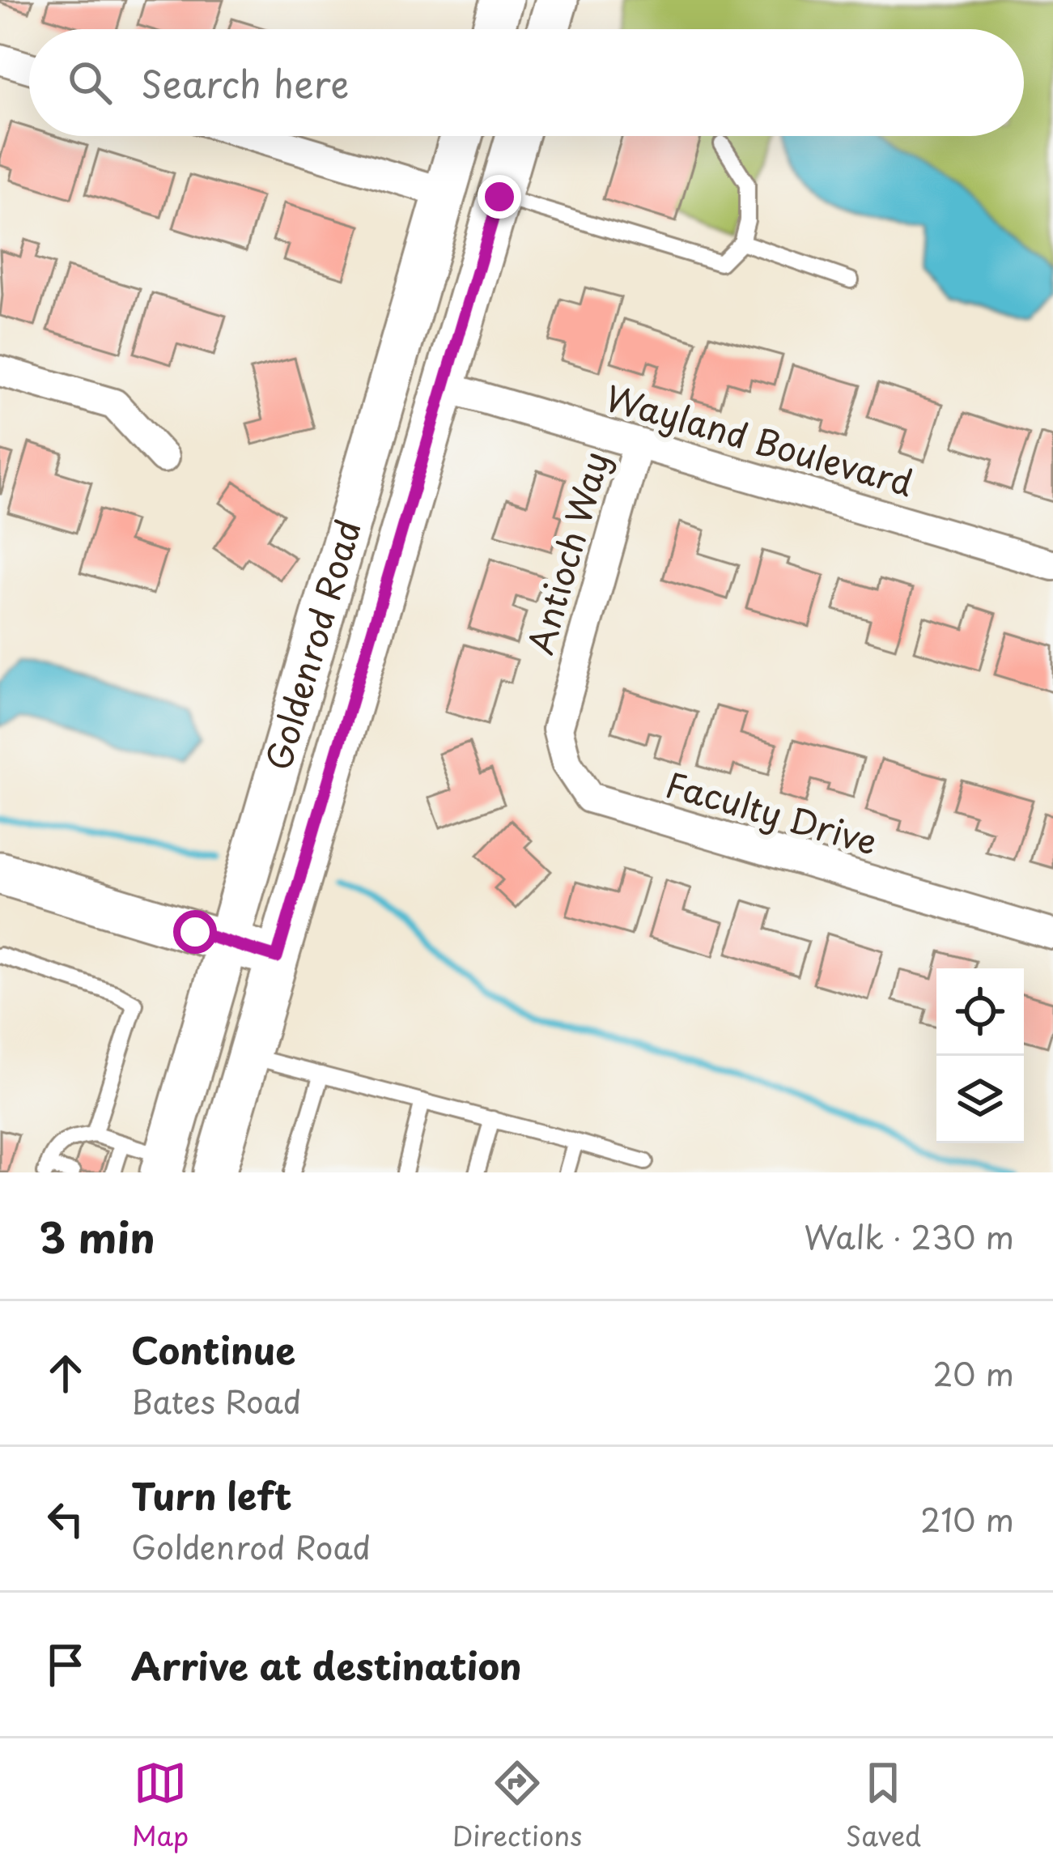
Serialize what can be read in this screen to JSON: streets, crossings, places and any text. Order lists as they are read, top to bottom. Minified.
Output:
{"streets":{"main road":["Goldenrod Road"],"street":["Wayland Boulevard","Antioch Way","Faculty Drive"]},"crossings":[["Wayland Boulevard","Antioch Way"],["Wayland Boulevard","Goldenrod Road"],["Antioch Way","Faculty Drive"]],"page":{"search":"Search here","heading":["3 min","Walk · 230 m"],"list":[["Continue","Bates Road","20 m"],["Turn left","Goldenrod Road","210 m"],"Arrive at destination"],"nav":["Map","Directions","Saved"]}}
